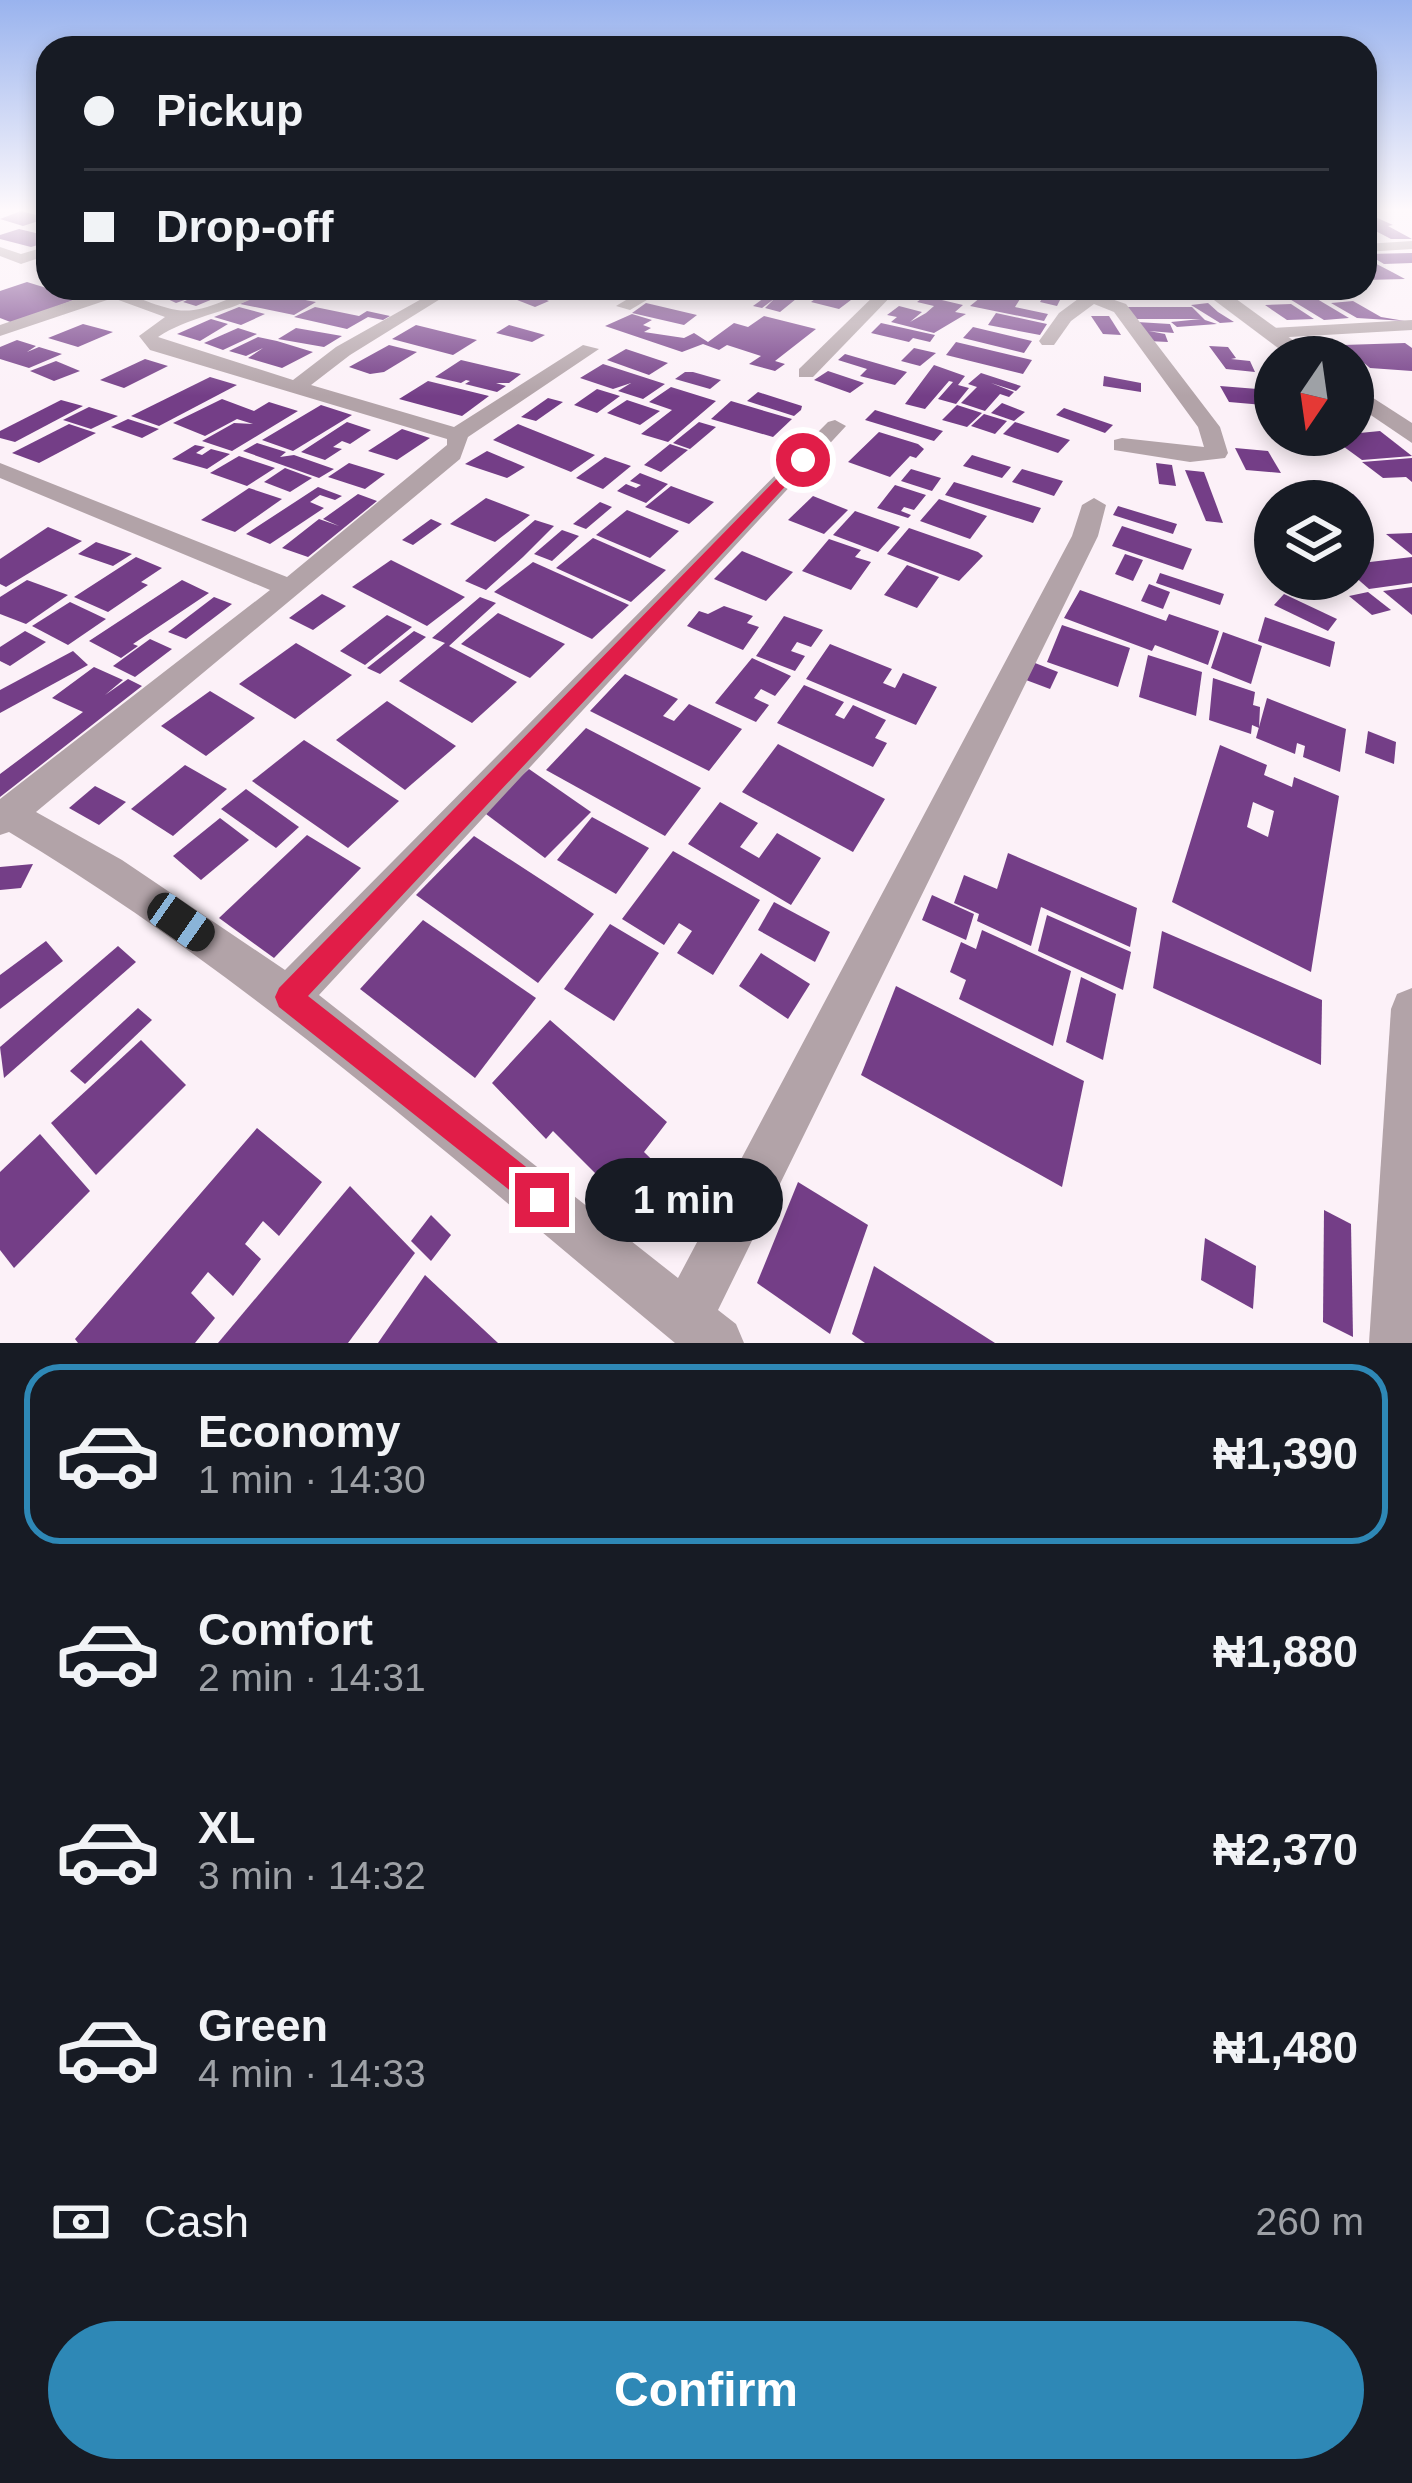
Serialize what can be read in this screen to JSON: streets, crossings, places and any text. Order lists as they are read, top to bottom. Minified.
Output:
{"north":"bottom","page":{"banner":["Pickup","Drop-off"],"bubble":"1 min","list":[{"name":"Economy","note":"1 min · 14:30","value":"₦1,390"},{"name":"Comfort","note":"2 min · 14:31","value":"₦1,880"},{"name":"XL","note":"3 min · 14:32","value":"₦2,370"},{"name":"Green","note":"4 min · 14:33","value":"₦1,480"}],"pay":["Cash","260 m"],"buttons":"Confirm"}}
